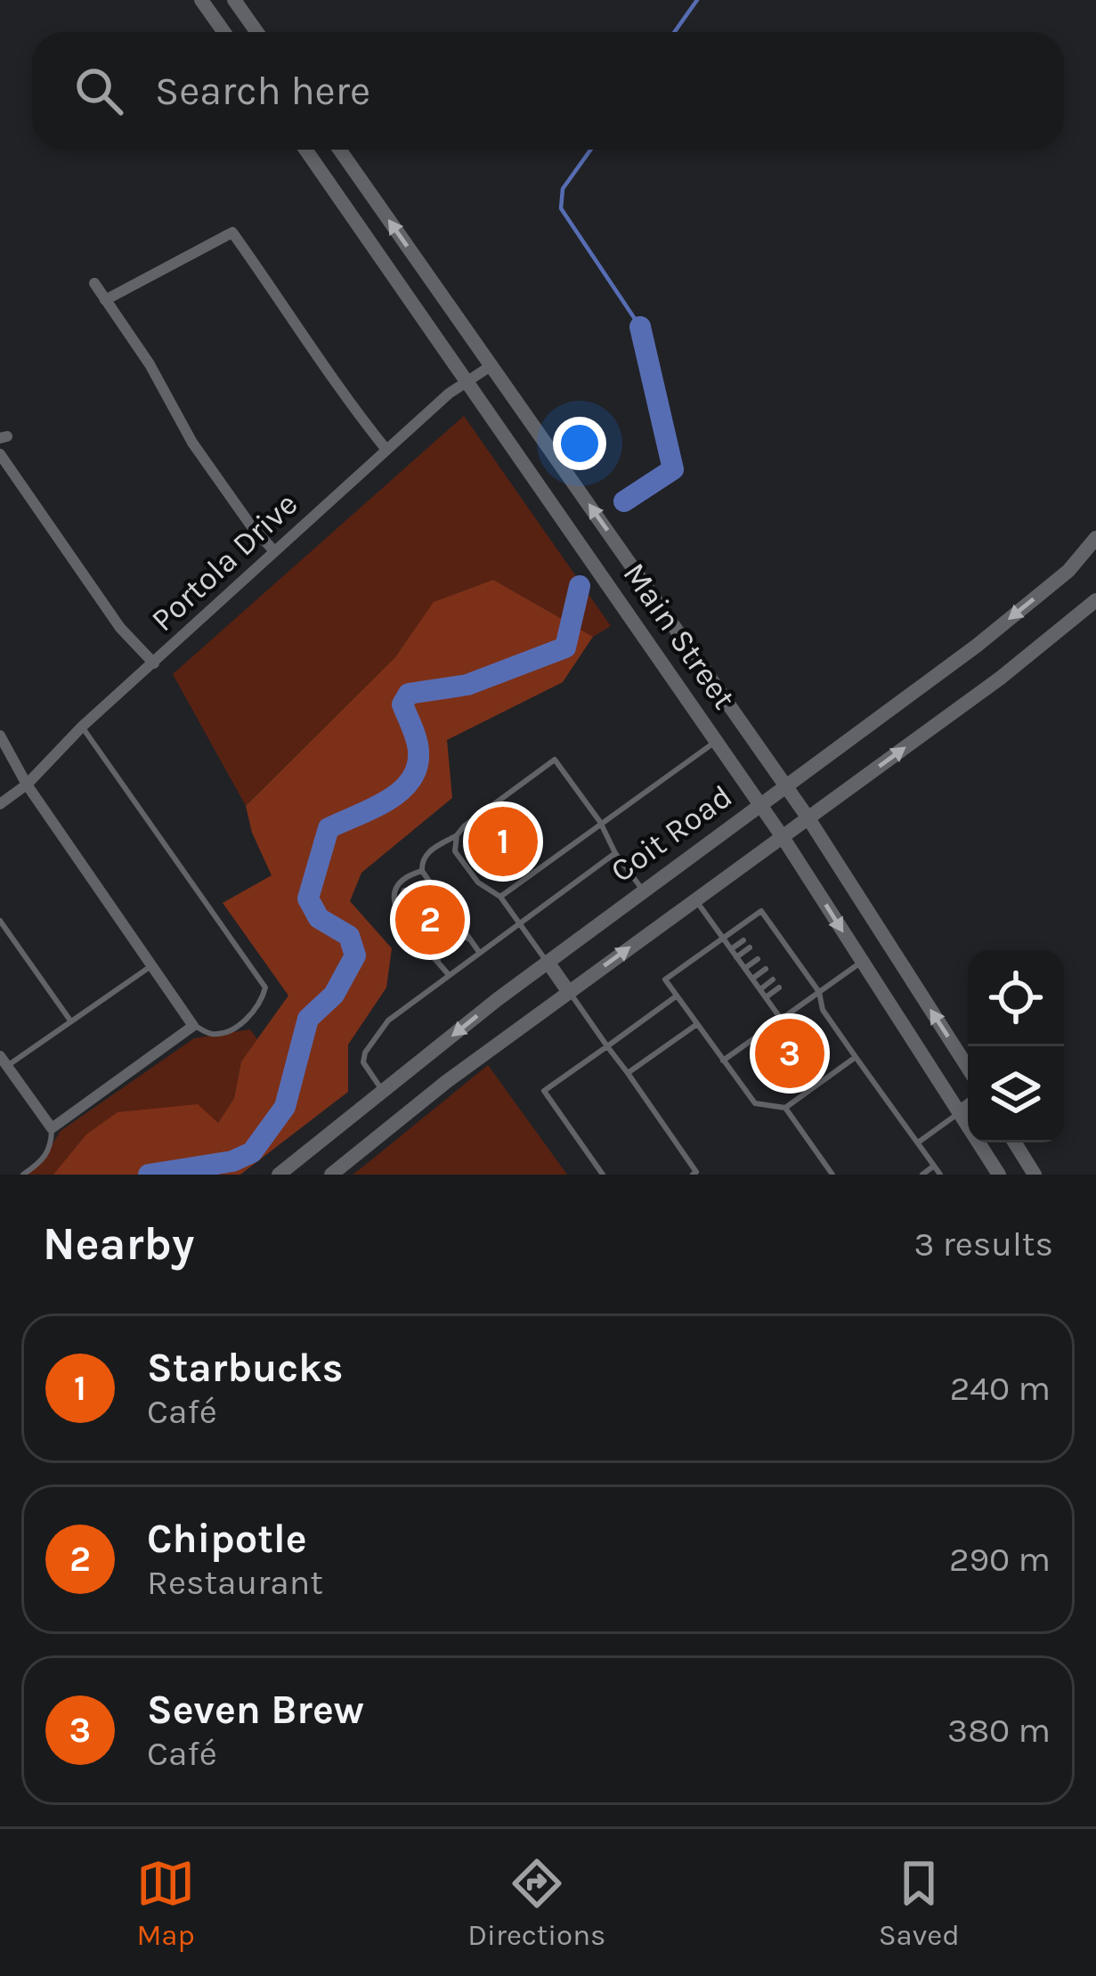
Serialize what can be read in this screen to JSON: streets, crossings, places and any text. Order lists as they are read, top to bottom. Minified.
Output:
{"streets":{"main road":["Main Street","Coit Road"],"street":["Portola Drive"]},"crossings":[["Portola Drive","Main Street"],["Main Street","Coit Road"]],"page":{"search":"Search here","pins":["1","2","3"],"heading":["Nearby","3 results"],"list":[{"mark":"1","name":"Starbucks","note":"Café","value":"240 m"},{"mark":"2","name":"Chipotle","note":"Restaurant","value":"290 m"},{"mark":"3","name":"Seven Brew","note":"Café","value":"380 m"}],"nav":["Map","Directions","Saved"]}}
